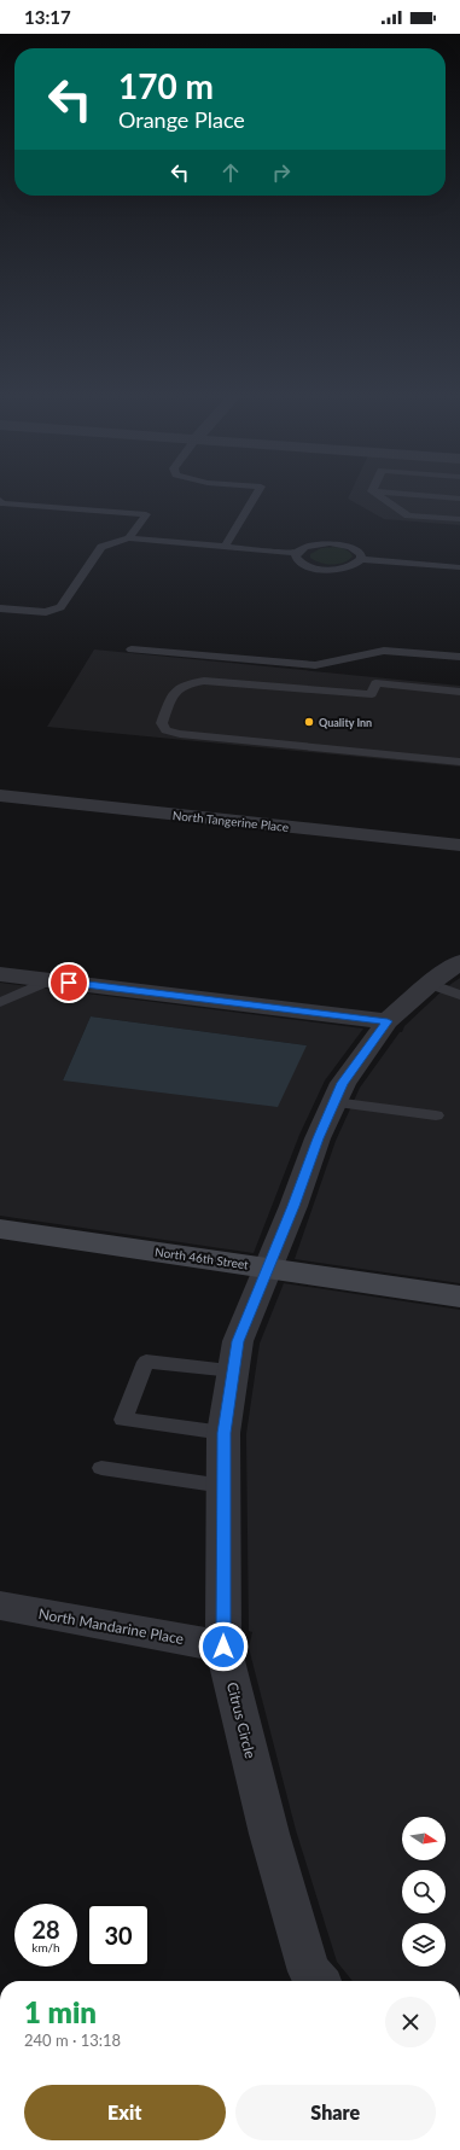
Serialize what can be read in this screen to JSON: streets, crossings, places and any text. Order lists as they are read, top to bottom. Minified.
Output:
{"streets":{"street":["North Tangerine Place","North 46th Street","North Mandarine Place","Citrus Circle"]},"crossings":[["North 46th Street","Citrus Circle"],["North Mandarine Place","Citrus Circle"]],"places":["Quality Inn"],"north":"right","page":{"status":"13:17","turn":["170 m","Orange Place"],"speed":"28 km/h","limit":"30","heading":["1 min","240 m · 13:18"],"buttons":["Exit","Share"]}}
